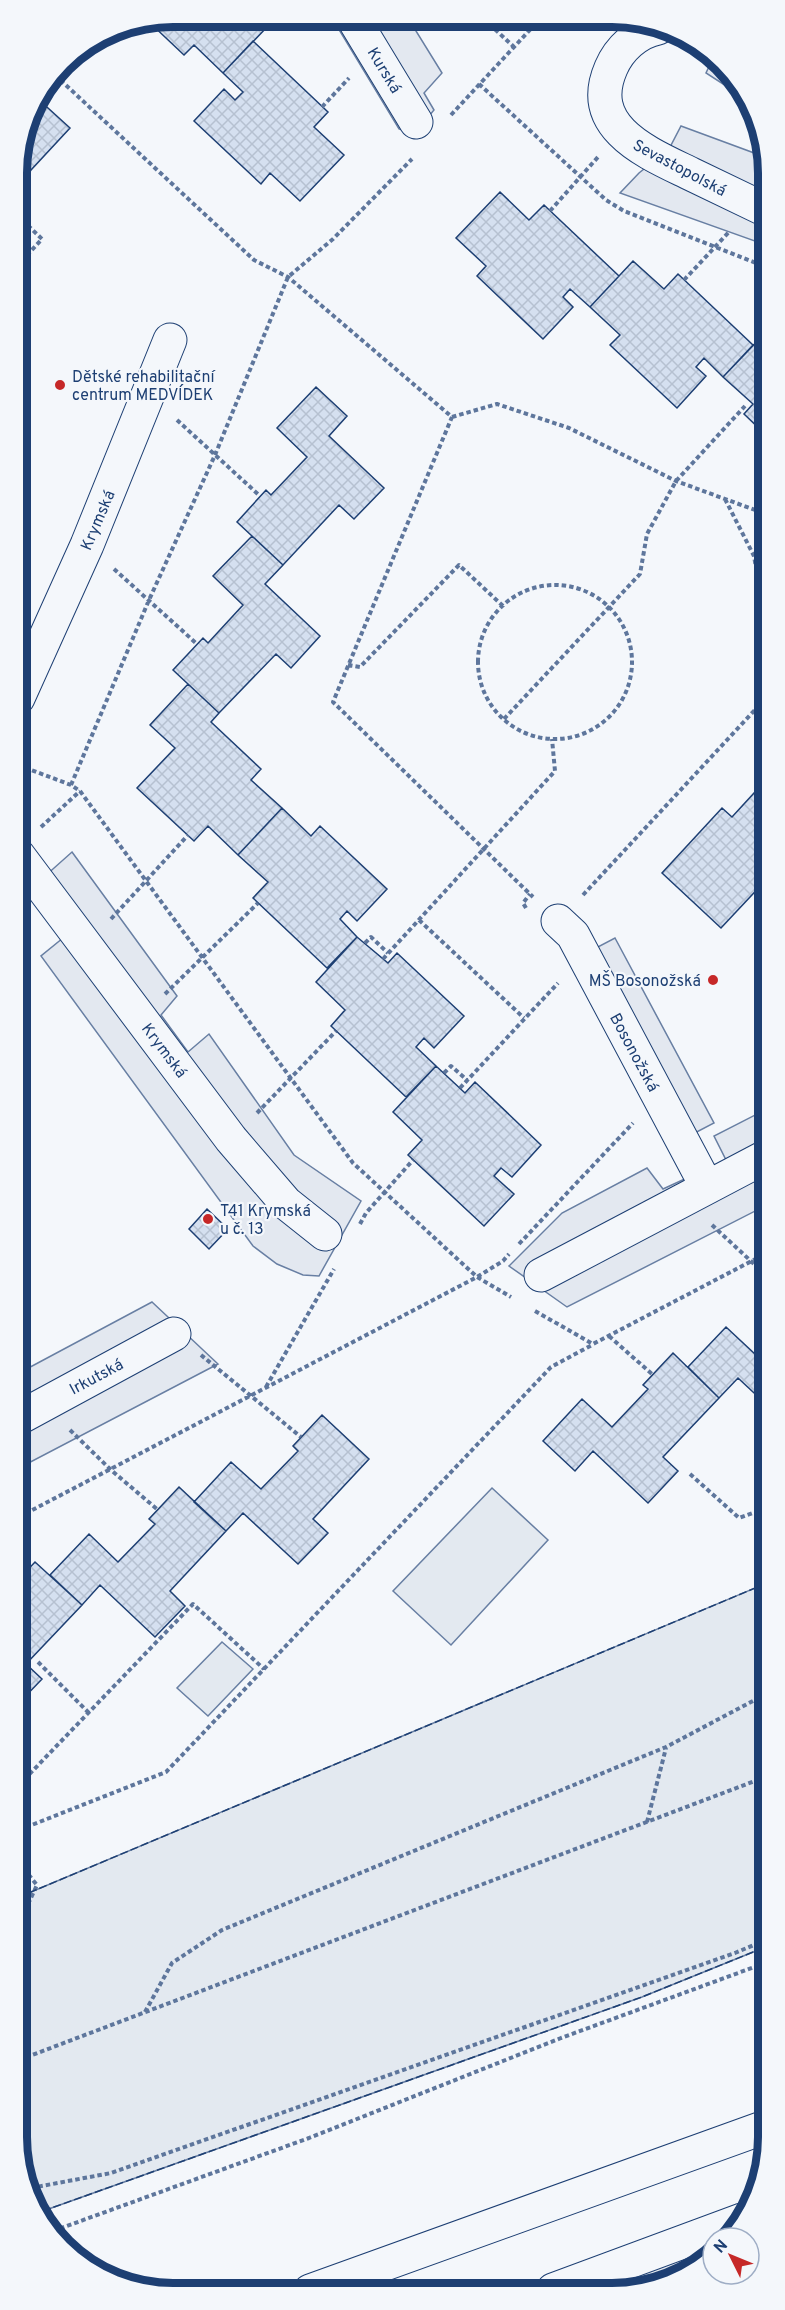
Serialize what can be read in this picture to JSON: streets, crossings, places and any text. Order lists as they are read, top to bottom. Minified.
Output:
{"streets":{"main road":["Kurská","Sevastopolská","Krymská","Bosonožská","Irkutská"]},"places":["Dětské rehabilitační centrum MEDVÍDEK","MŠ Bosonožská","T41 Krymská u č. 13"],"north":"top left"}
